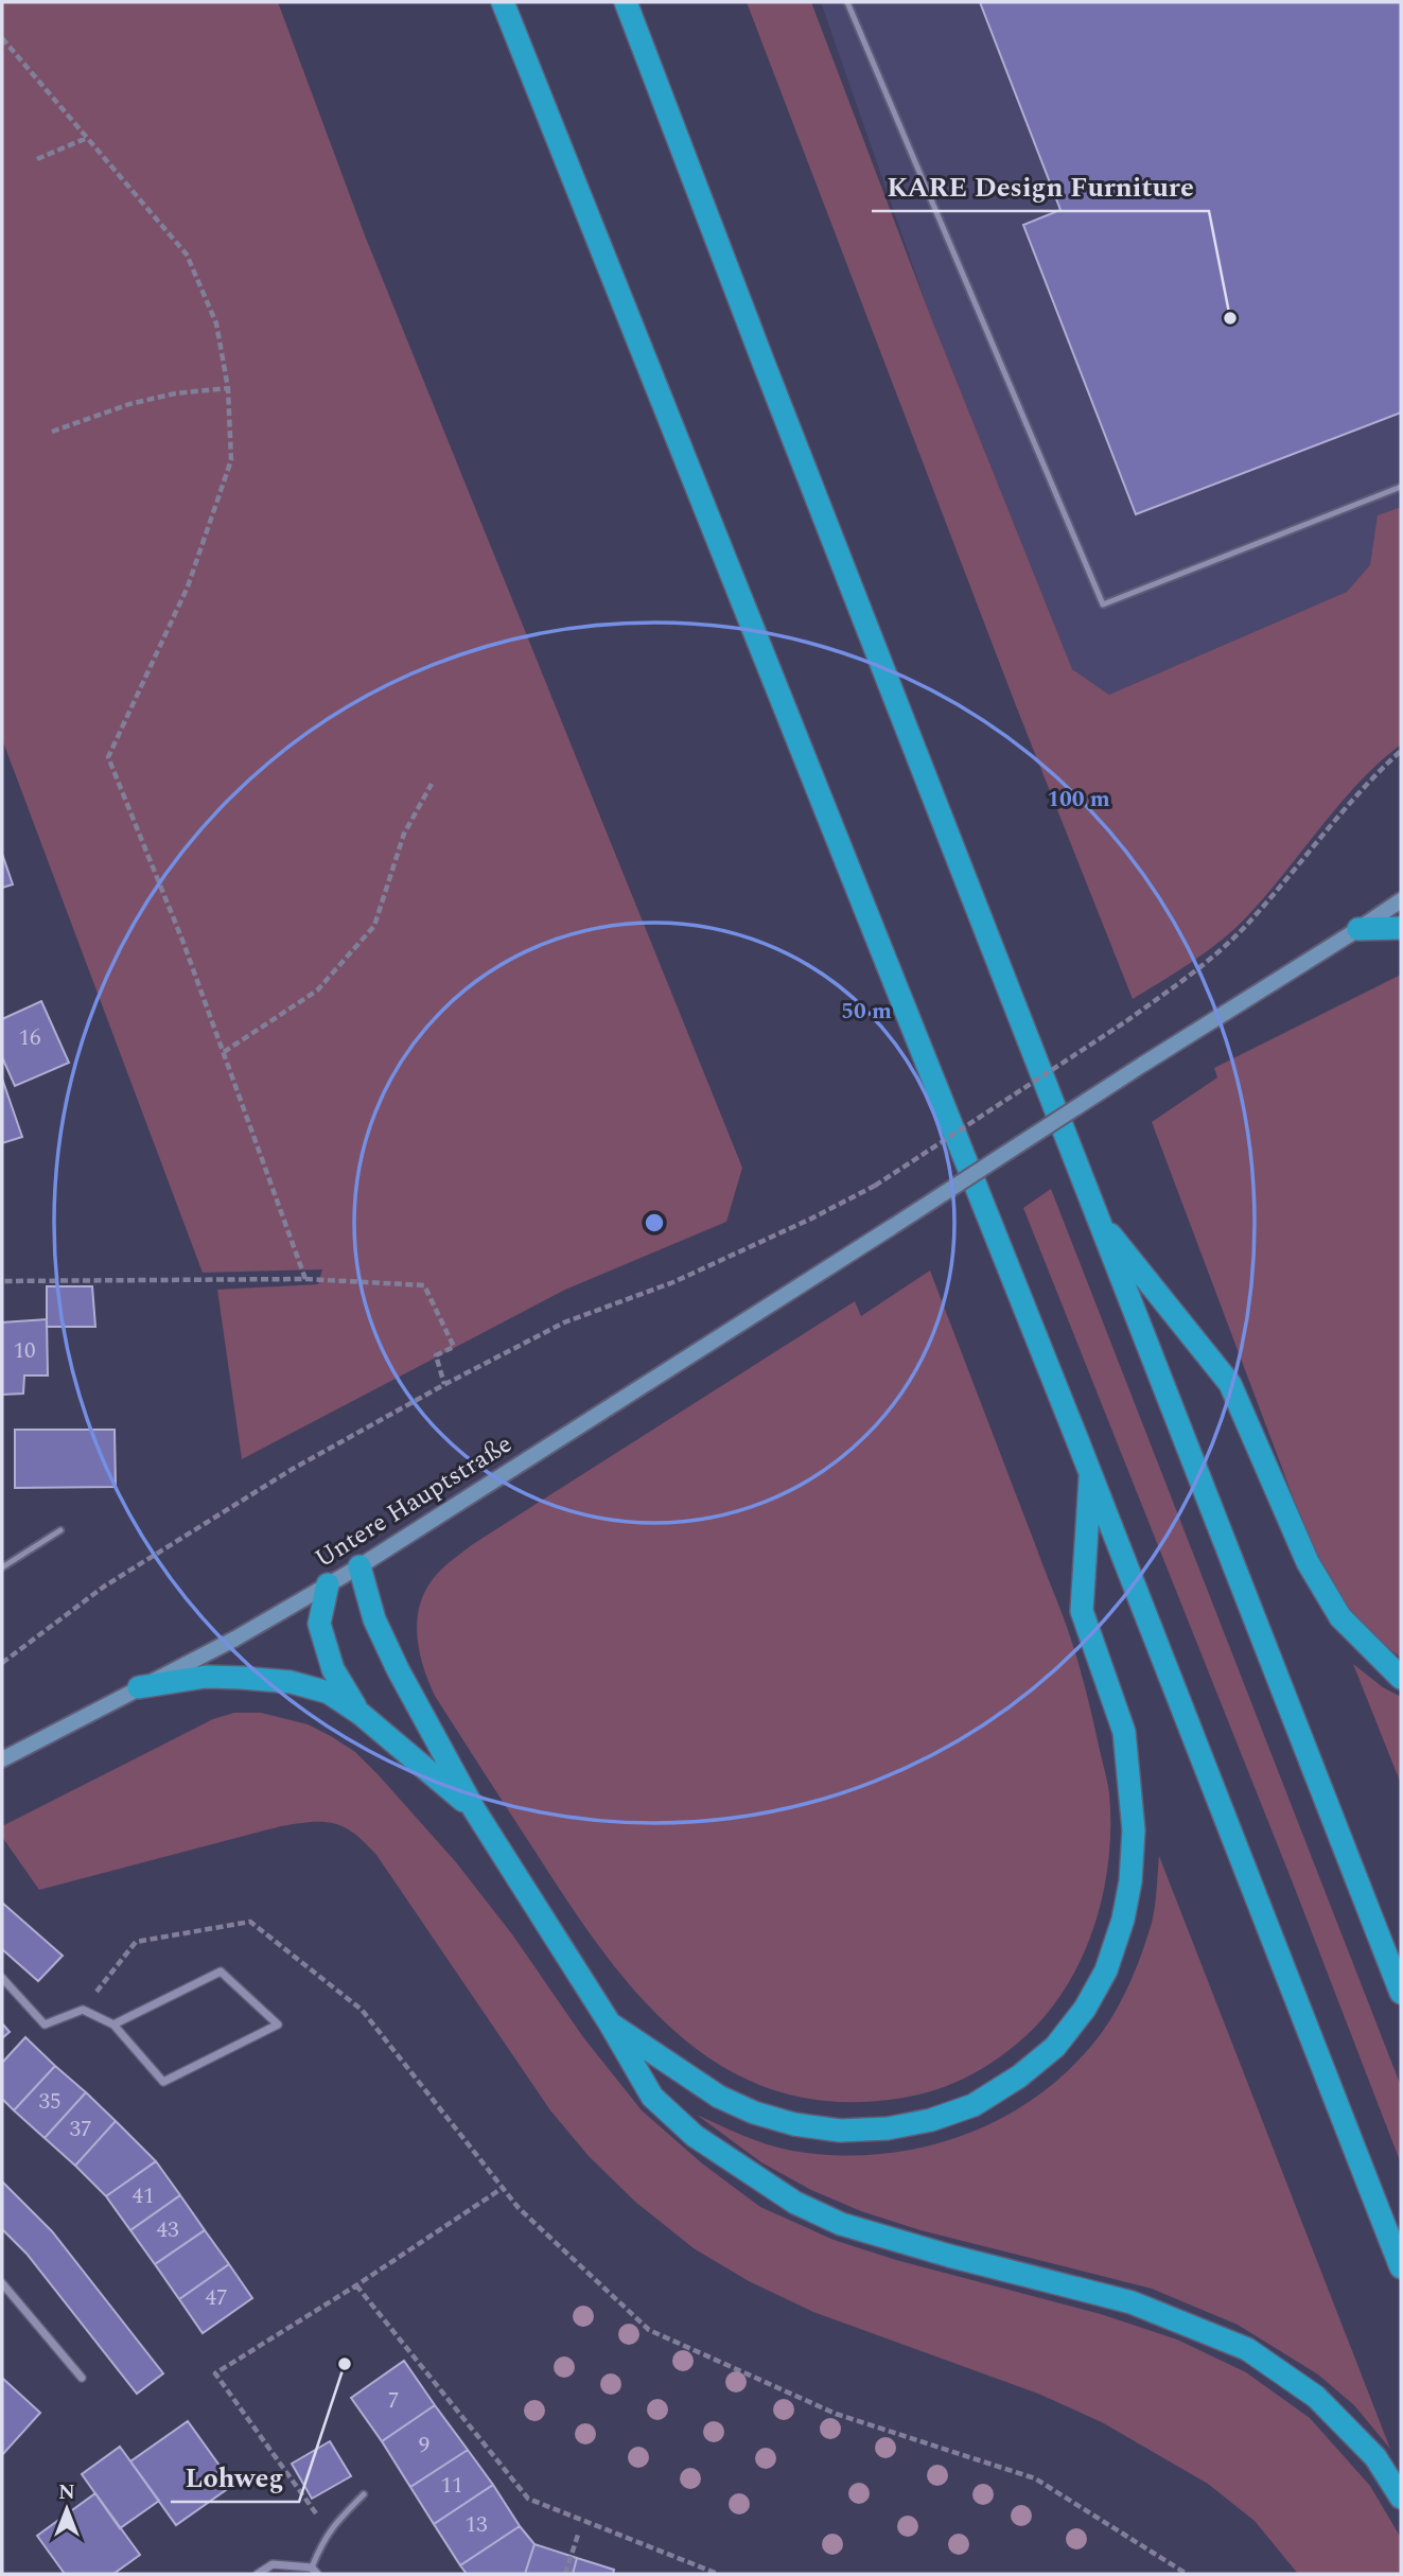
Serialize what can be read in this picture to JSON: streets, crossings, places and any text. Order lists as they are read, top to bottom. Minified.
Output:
{"streets":{"main road":["Untere Hauptstraße"]},"places":["KARE Design Furniture","Lohweg"],"house_numbers":["16","10","35","37","41","43","47","7","9","11","13"],"north":"top","rings":["100 m","50 m"]}
